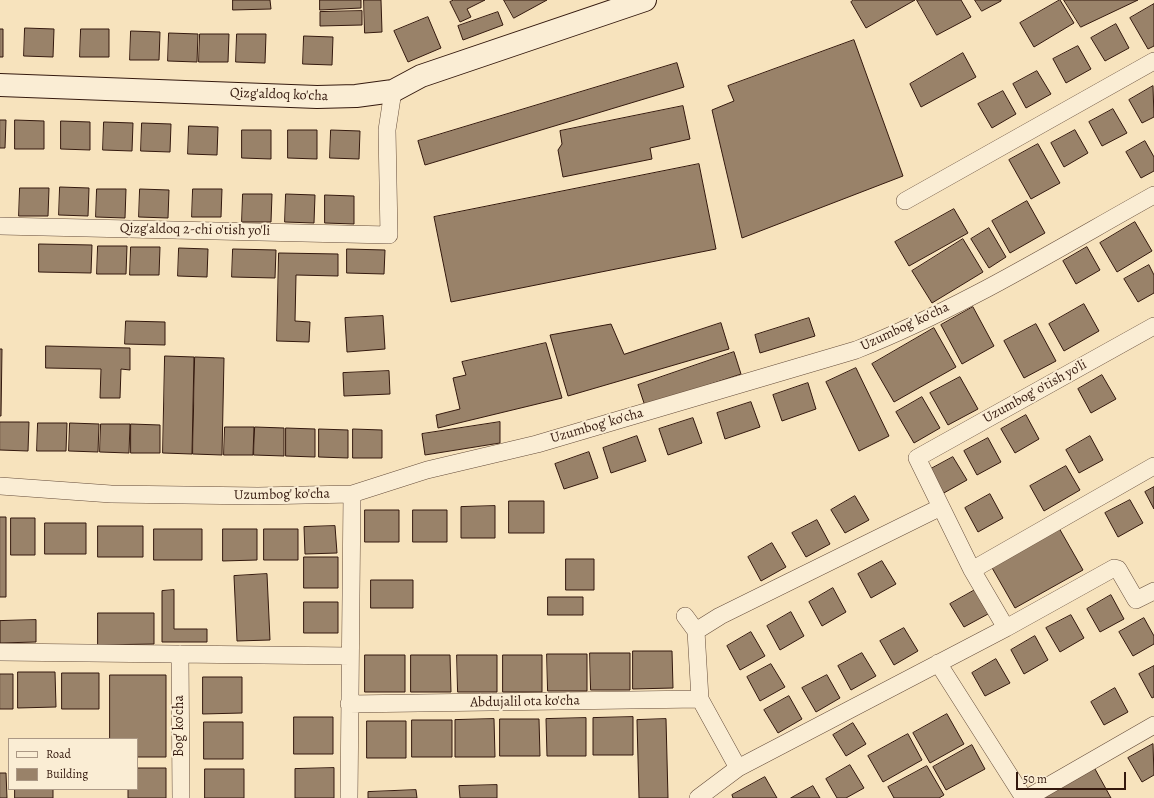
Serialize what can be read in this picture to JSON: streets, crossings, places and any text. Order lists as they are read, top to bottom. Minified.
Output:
{"streets":{"street":["Qizg'aldoq ko'cha","Qizg'aldoq 2-chi o'tish yo'li","Uzumbog' ko'cha","Uzumbog' o'tish yo'li","Abdujalil ota ko'cha","Bog' ko'cha"]},"crossings":[["Qizg'aldoq ko'cha","Qizg'aldoq 2-chi o'tish yo'li"]],"legend":["Road","Building"],"scale_bar":"50 m"}
